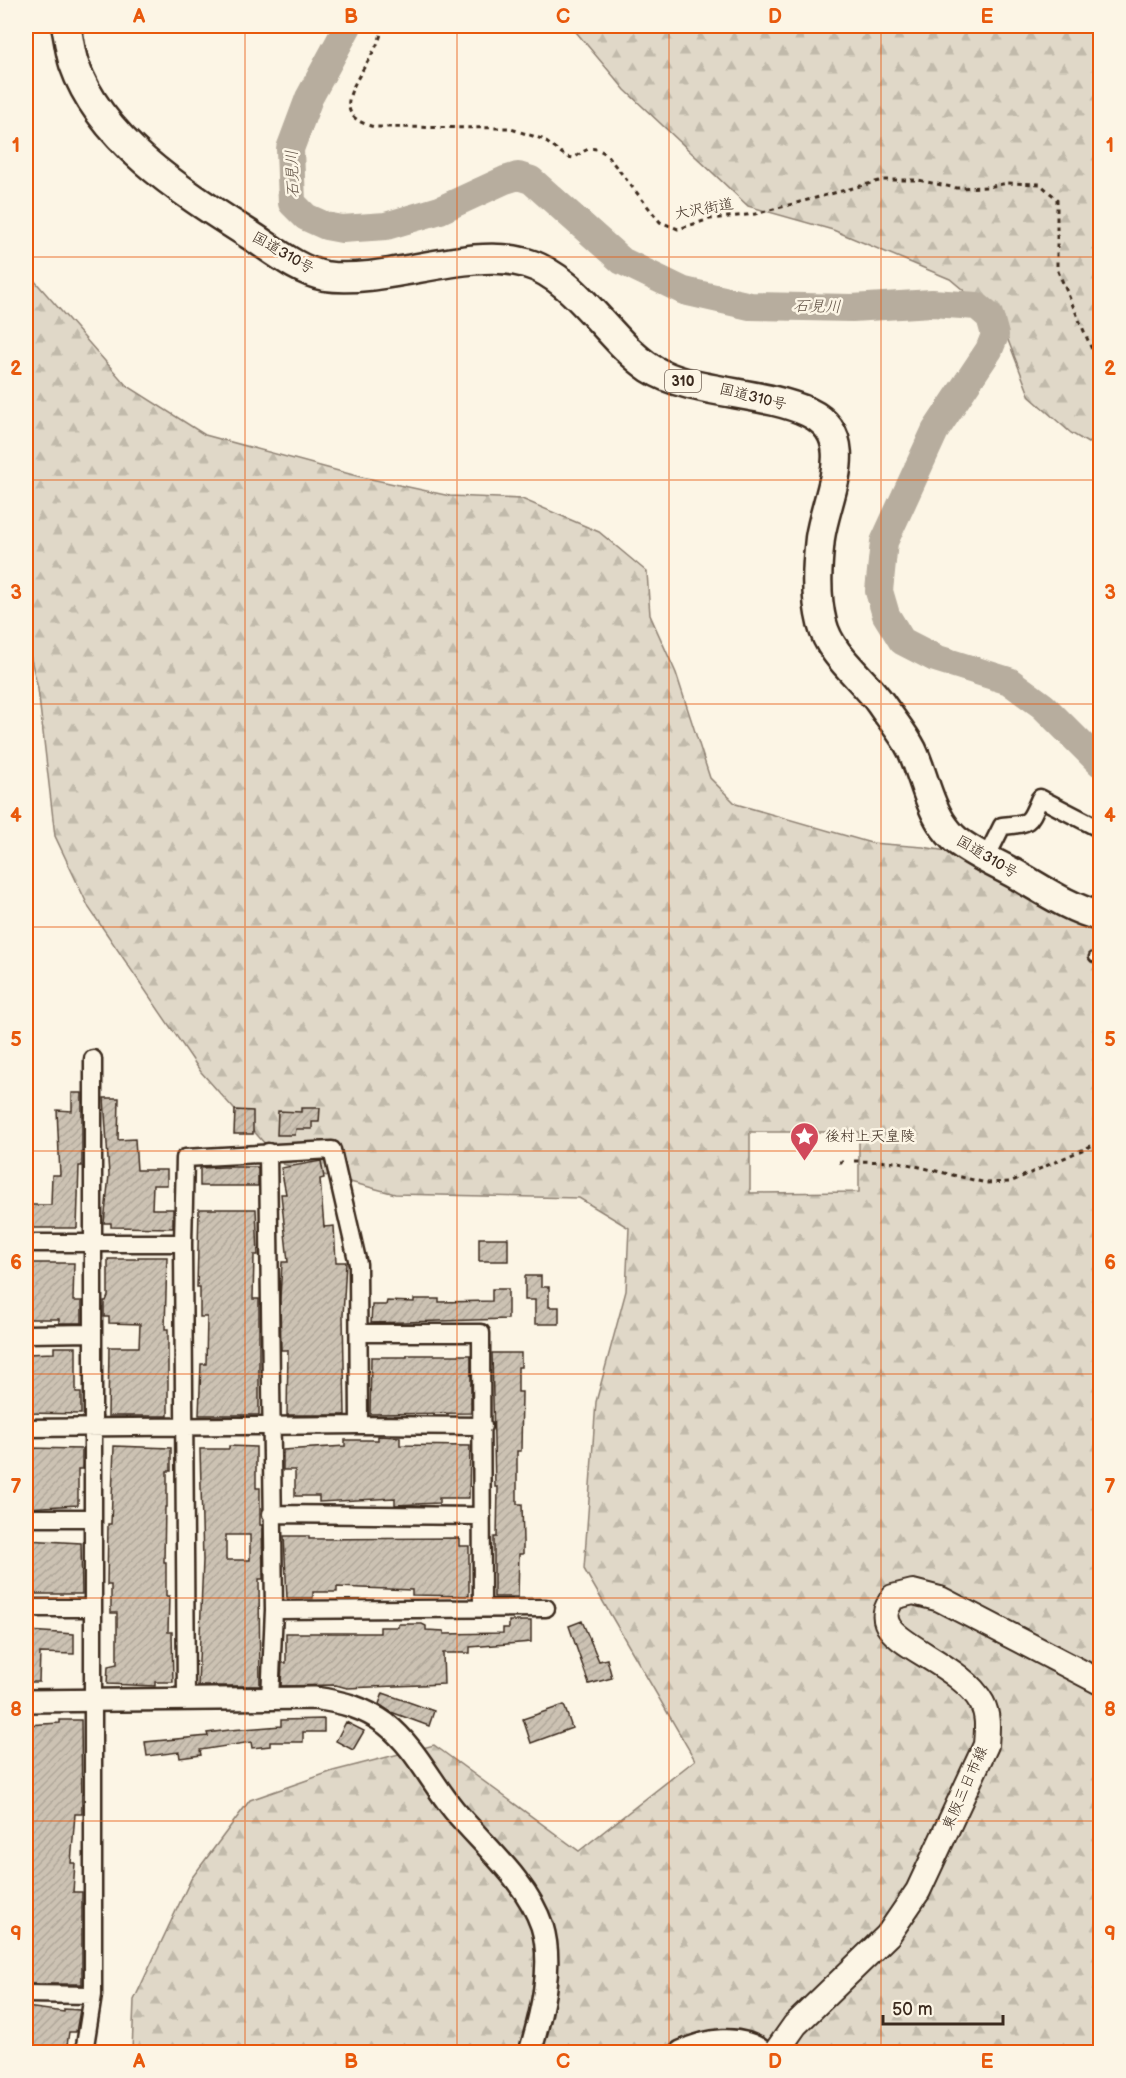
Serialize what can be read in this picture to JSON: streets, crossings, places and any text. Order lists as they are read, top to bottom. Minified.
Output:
{"streets":{"highway":["国道310号","310"],"main road":["東阪三日市線"],"path":["大沢街道"]},"water":["石見川"],"places":{"place":["後村上天皇陵"]},"scale_bar":"50 m","grid":{"columns":["A","B","C","D","E"],"rows":["1","2","3","4","5","6","7","8","9"]}}
